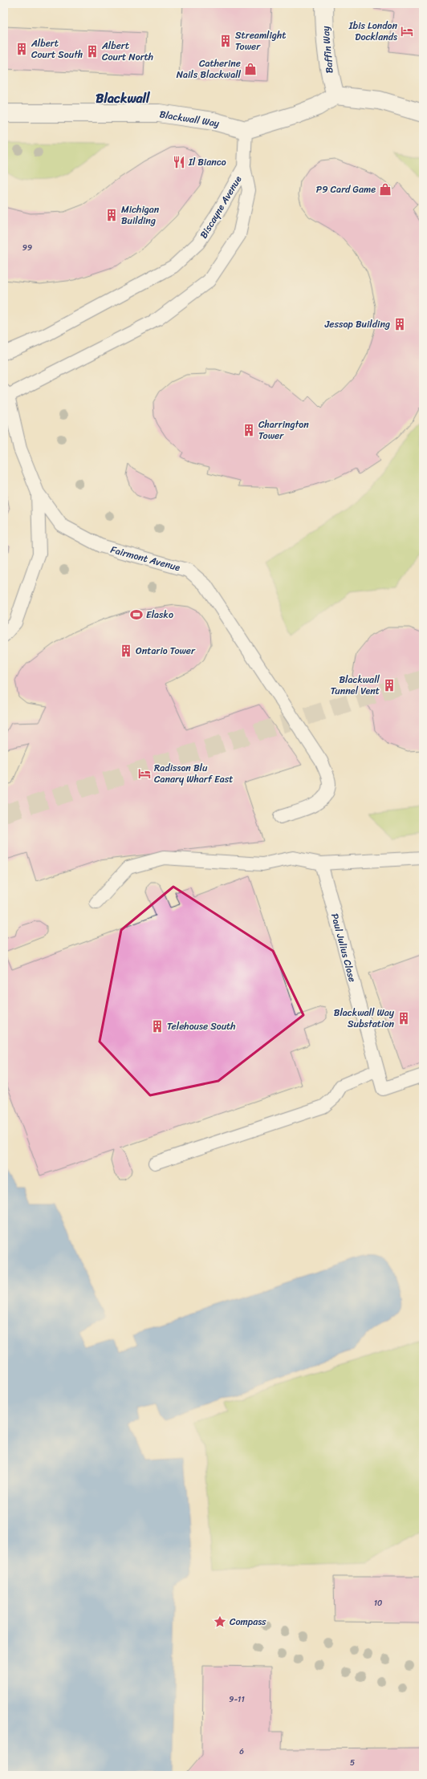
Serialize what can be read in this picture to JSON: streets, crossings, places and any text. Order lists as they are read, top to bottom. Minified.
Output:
{"streets":{"street":["Baffin Way","Blackwall Way"],"lane":["Biscayne Avenue","Fairmont Avenue","Paul Julius Close"]},"crossings":[["Biscayne Avenue","Fairmont Avenue"]],"districts":["Blackwall"],"places":{"hotel":["Ibis London Docklands","Radisson Blu Canary Wharf East"],"building":["Streamlight Tower","Albert Court South","Albert Court North","Michigan Building","Jessop Building","Charrington Tower","Ontario Tower","Blackwall Tunnel Vent","Blackwall Way Substation","Telehouse South"],"shop":["Catherine Nails Blackwall","P9 Card Game"],"restaurant":["Il Bianco"],"sports":["Elasko"],"place":["Compass"]},"house_numbers":["99","10","9-11","6","5"]}
